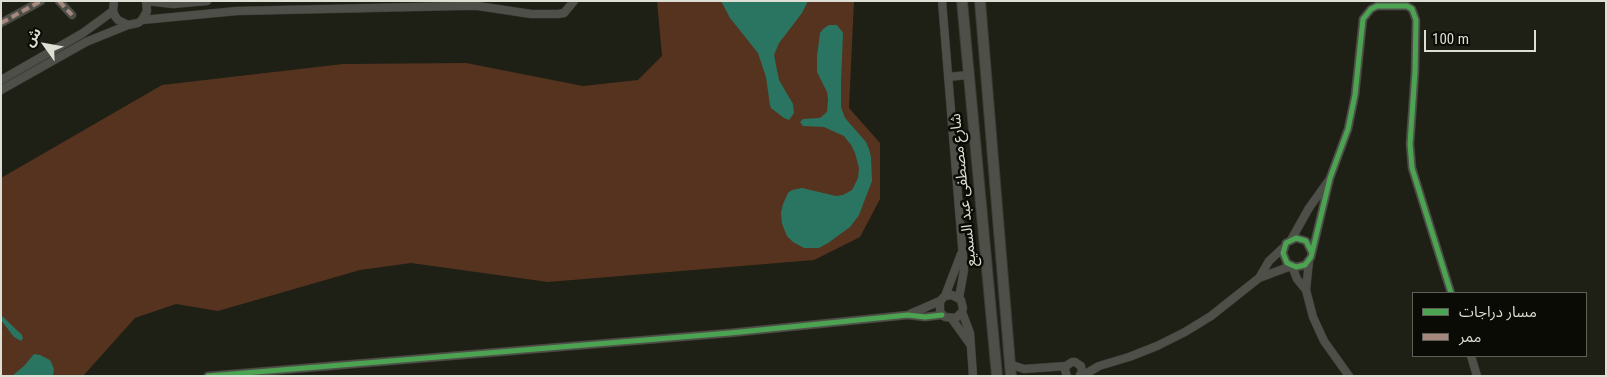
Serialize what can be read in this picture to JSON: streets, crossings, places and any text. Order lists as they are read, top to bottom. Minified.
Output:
{"streets":{"street":["شارع مصطفى عبد السميع"]},"legend":["مسار دراجات","ممر"],"scale_bar":"100 m","north":"top left"}
